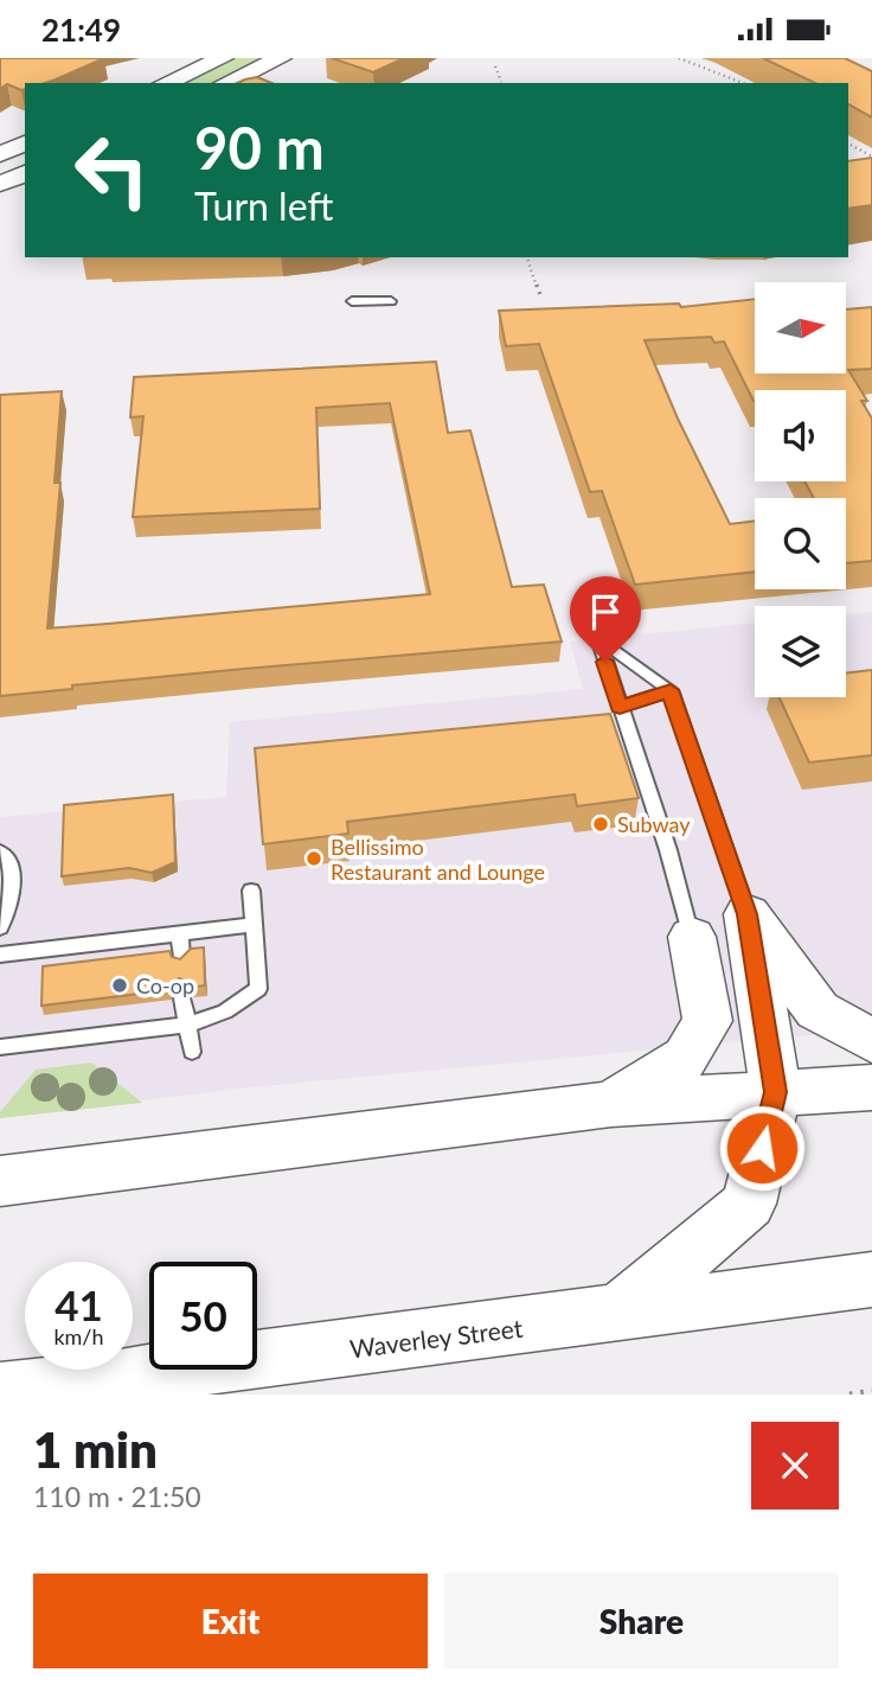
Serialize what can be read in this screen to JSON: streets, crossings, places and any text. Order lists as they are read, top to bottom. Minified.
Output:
{"streets":{"main road":["Waverley Street"]},"places":["Subway","Bellissimo Restaurant and Lounge","Co-op"],"north":"right","page":{"status":"21:49","turn":["90 m","Turn left"],"speed":"41 km/h","limit":"50","heading":["1 min","110 m · 21:50"],"buttons":["Exit","Share"]}}
